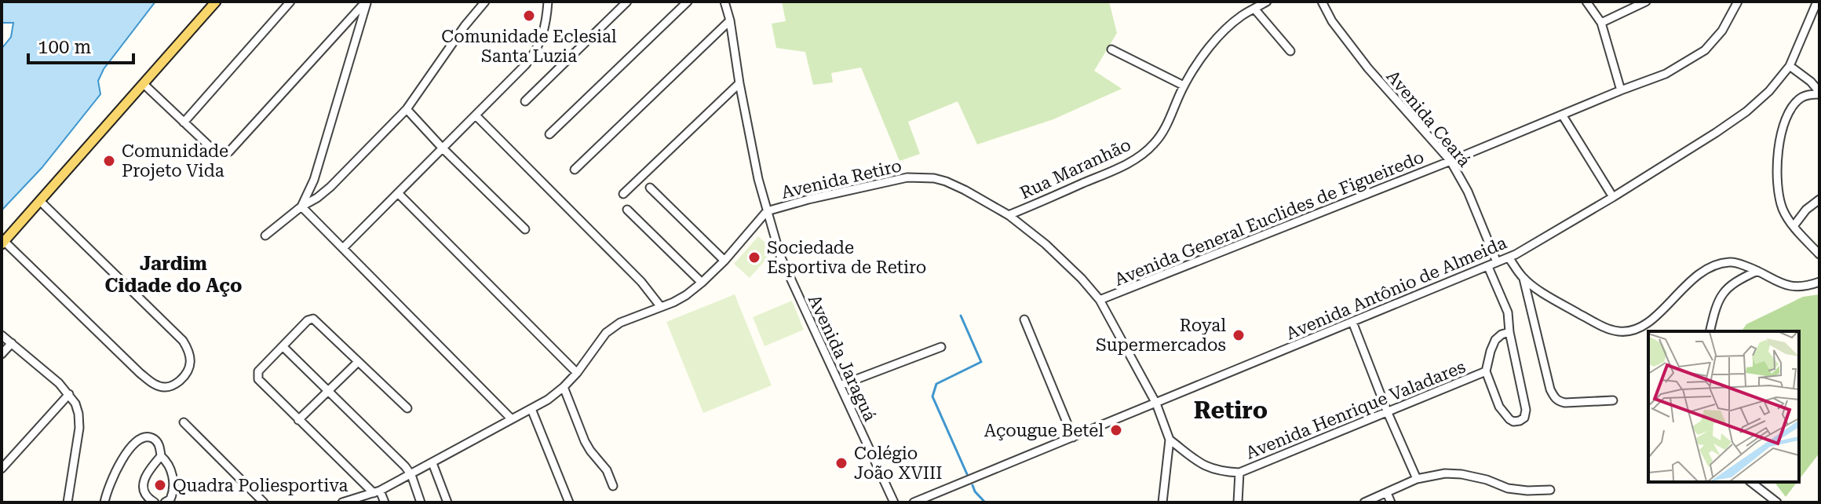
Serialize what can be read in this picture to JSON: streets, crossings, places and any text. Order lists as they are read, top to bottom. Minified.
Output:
{"streets":{"street":["Avenida Ceará","Rua Maranhão","Avenida Retiro","Avenida General Euclides de Figueiredo","Avenida Antônio de Almeida","Avenida Jaraguá","Avenida Henrique Valadares"]},"crossings":[["Avenida Ceará","Avenida General Euclides de Figueiredo"],["Avenida Ceará","Avenida Antônio de Almeida"],["Rua Maranhão","Avenida Retiro"],["Avenida Retiro","Avenida General Euclides de Figueiredo"],["Avenida Retiro","Avenida Antônio de Almeida"],["Avenida Retiro","Avenida Jaraguá"],["Avenida Retiro","Avenida Henrique Valadares"]],"districts":["Jardim Cidade do Aço","Retiro"],"places":["Comunidade Eclesial Santa Luzia","Comunidade Projeto Vida","Sociedade Esportiva de Retiro","Royal Supermercados","Açougue Betel","Colégio João XVIII","Quadra Poliesportiva"],"scale_bar":"100 m"}
